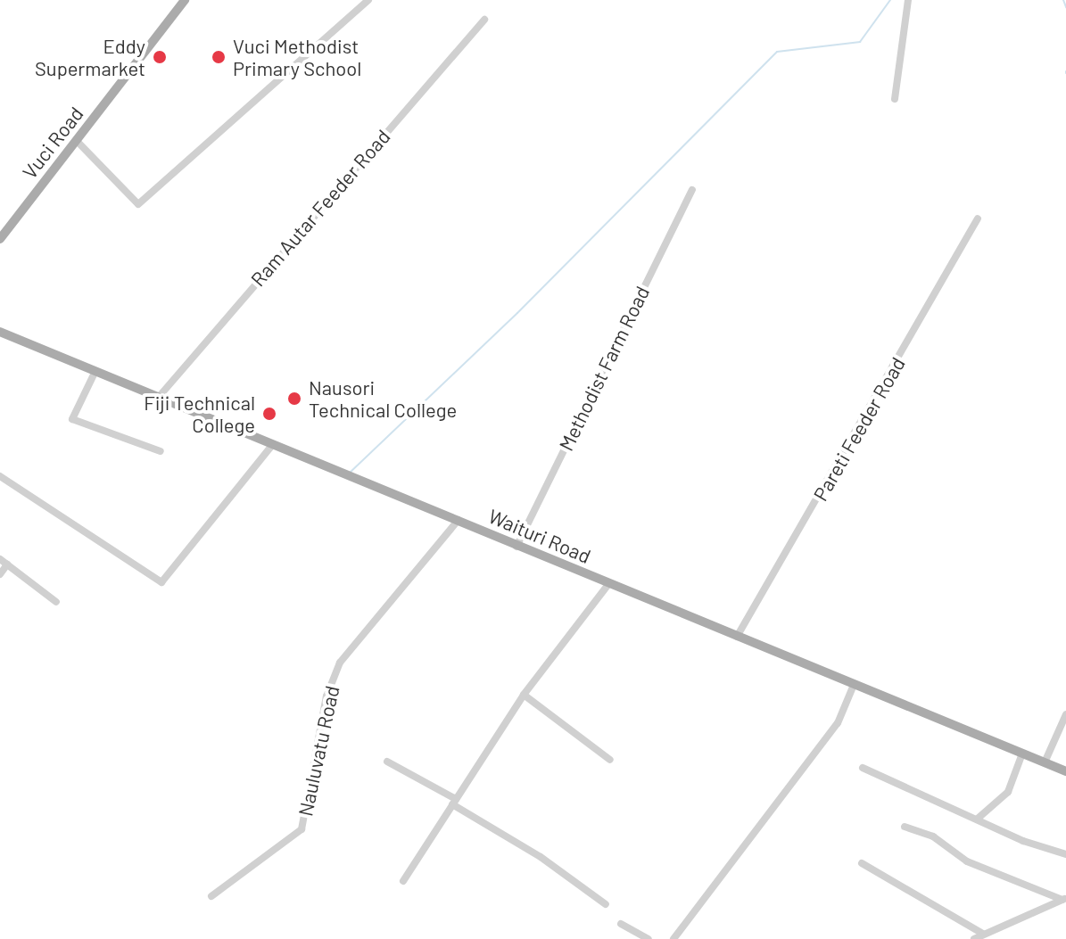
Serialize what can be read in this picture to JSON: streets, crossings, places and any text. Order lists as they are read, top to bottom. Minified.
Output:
{"streets":{"main road":["Vuci Road","Waituri Road"],"street":["Ram Autar Feeder Road","Methodist Farm Road","Pareti Feeder Road","Nauluvatu Road"]},"crossings":[["Ram Autar Feeder Road","Waituri Road"],["Methodist Farm Road","Waituri Road"],["Pareti Feeder Road","Waituri Road"],["Waituri Road","Nauluvatu Road"]],"places":["Eddy Supermarket","Vuci Methodist Primary School","Nausori Technical College","Fiji Technical College"]}
